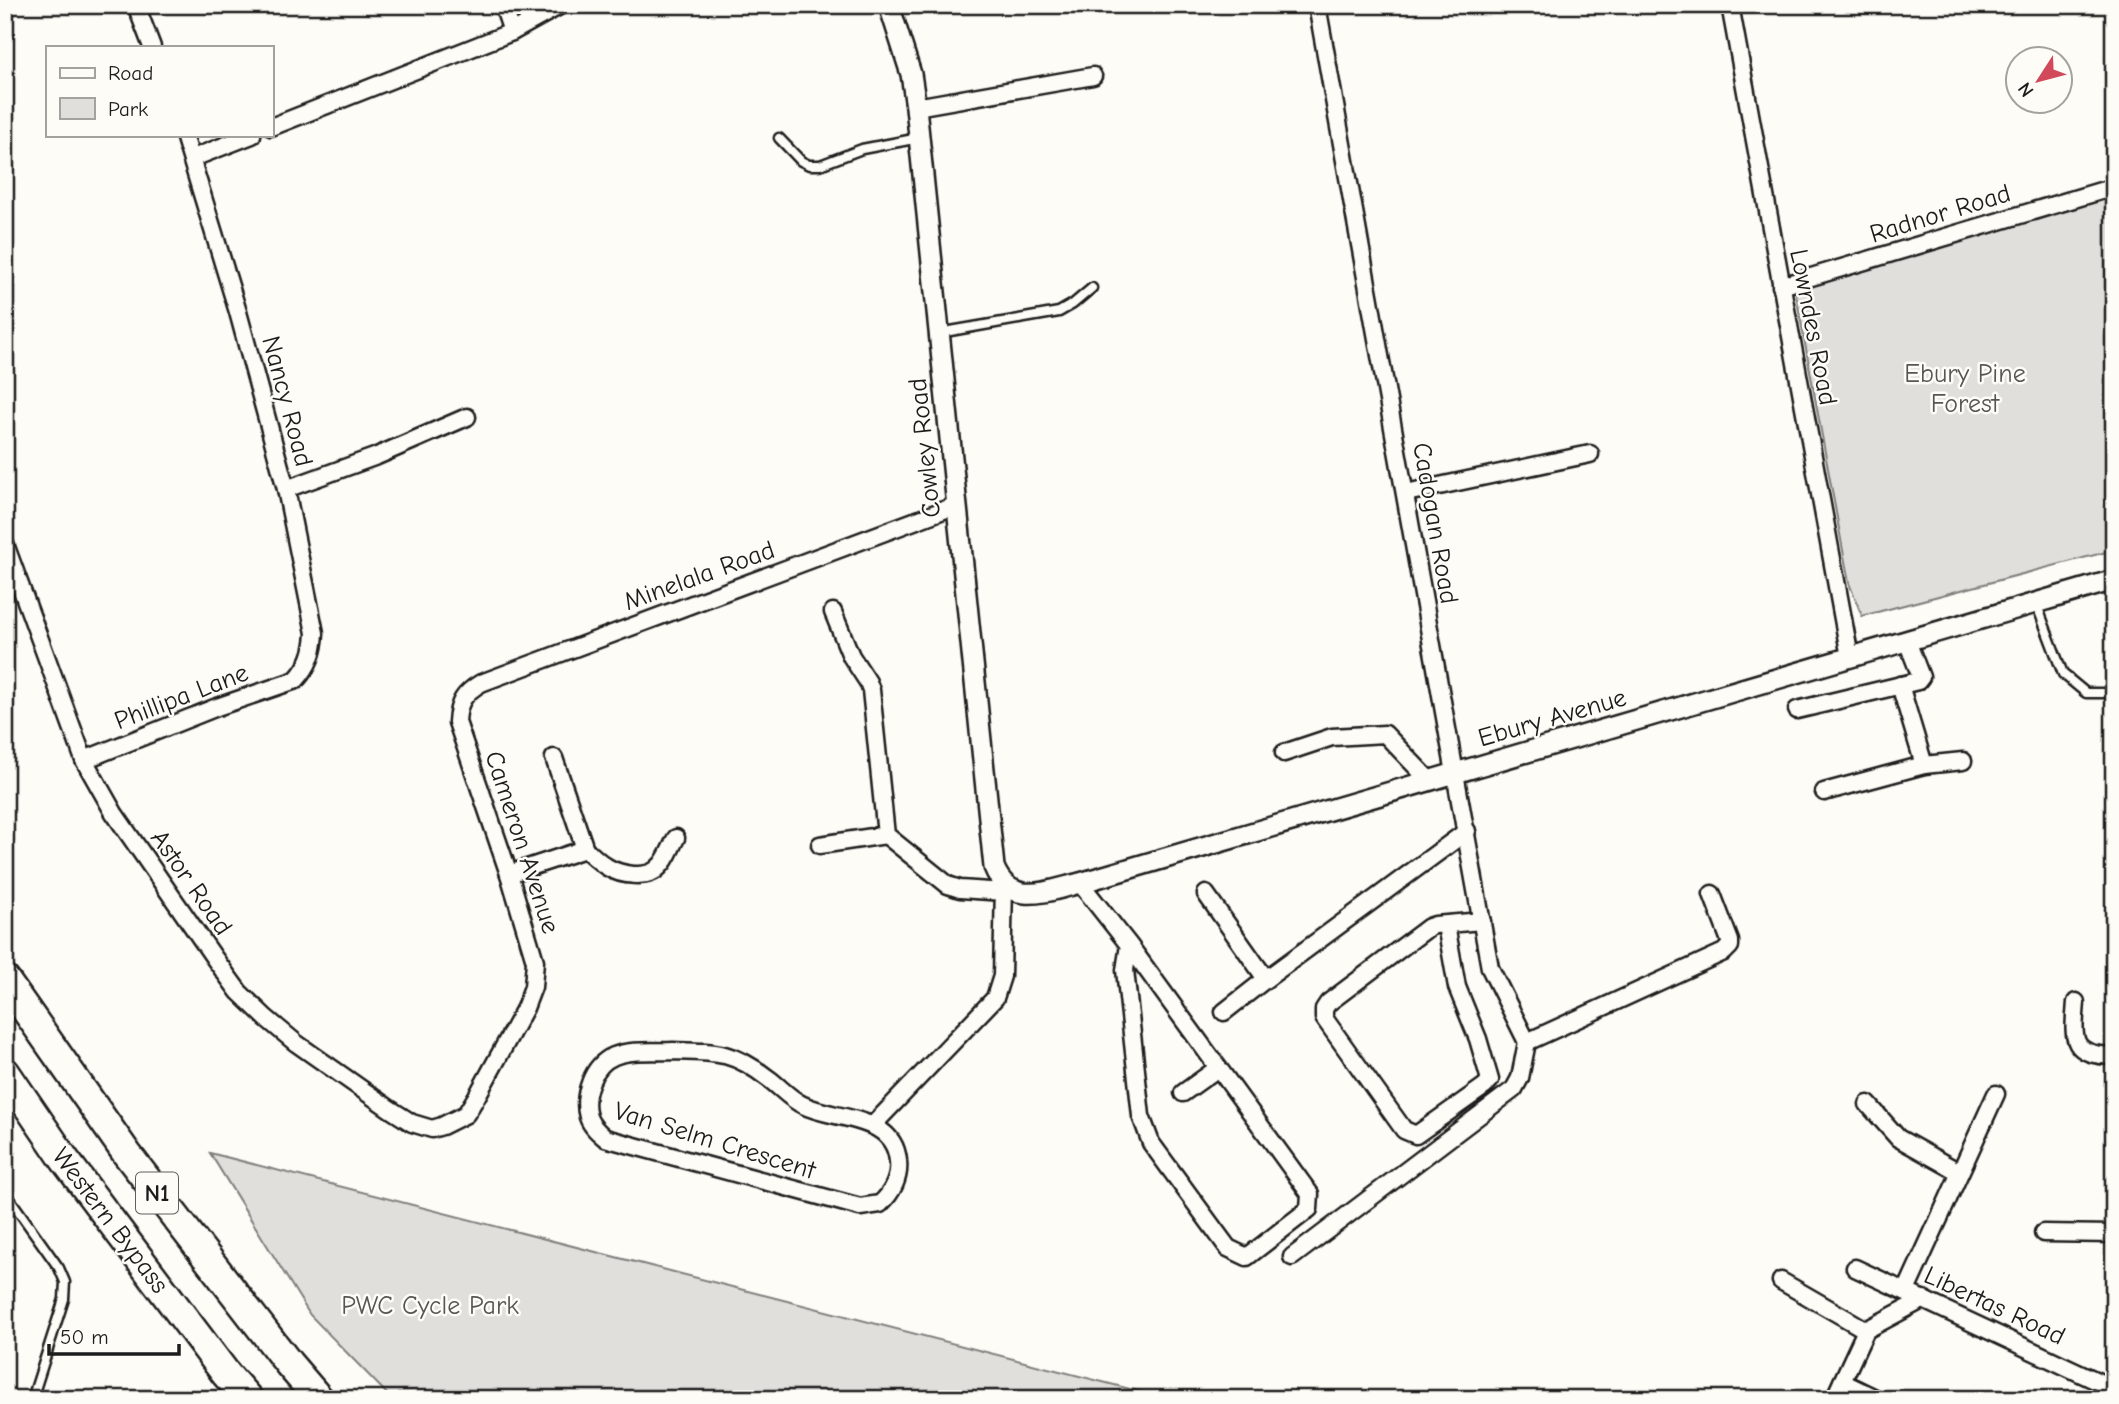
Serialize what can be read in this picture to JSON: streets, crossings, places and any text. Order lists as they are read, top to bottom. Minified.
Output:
{"streets":{"highway":["N1","Western Bypass"],"street":["Radnor Road","Lowndes Road","Nancy Road","Cowley Road","Cadogan Road","Minelala Road","Phillipa Lane","Ebury Avenue","Cameron Avenue","Astor Road","Van Selm Crescent","Libertas Road"]},"crossings":[["Radnor Road","Lowndes Road"],["Lowndes Road","Ebury Avenue"],["Nancy Road","Phillipa Lane"],["Cowley Road","Minelala Road"],["Cowley Road","Ebury Avenue"],["Cadogan Road","Ebury Avenue"],["Minelala Road","Cameron Avenue"],["Phillipa Lane","Astor Road"],["Cameron Avenue","Astor Road"]],"parks":["Ebury Pine Forest","PWC Cycle Park"],"legend":["Road","Park"],"scale_bar":"50 m","north":"bottom left"}
